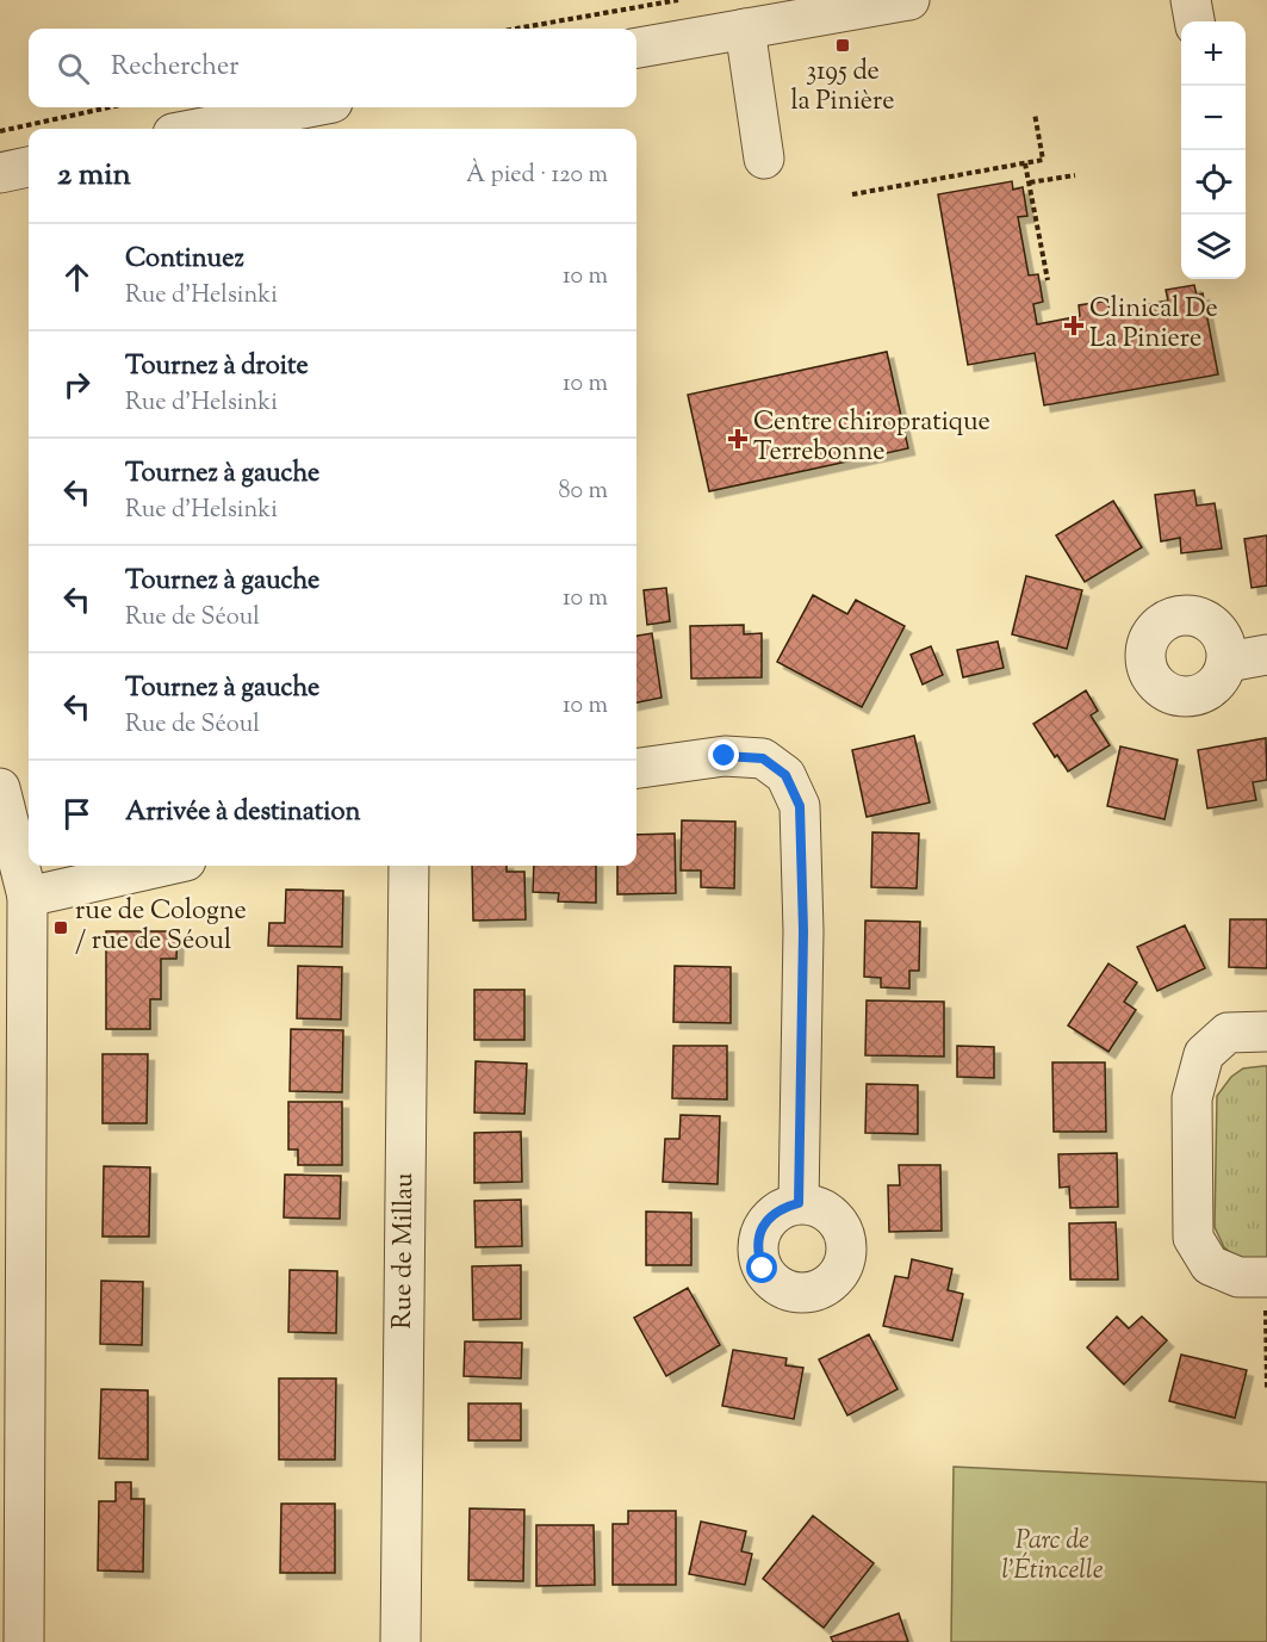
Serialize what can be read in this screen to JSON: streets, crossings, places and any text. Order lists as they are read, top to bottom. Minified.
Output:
{"streets":{"street":["Rue de Millau"]},"parks":["Parc de l'Étincelle"],"places":{"transit":["3195 de la Pinière","rue de Cologne / rue de Séoul"],"health":["Clinical De La Piniere","Centre chiropratique Terrebonne"]},"page":{"map_buttons":["+","−"],"search":"Rechercher","heading":["2 min","À pied · 120 m"],"list":[["Continuez","Rue d'Helsinki","10 m"],["Tournez à droite","Rue d'Helsinki","10 m"],["Tournez à gauche","Rue d'Helsinki","80 m"],["Tournez à gauche","Rue de Séoul","10 m"],["Tournez à gauche","Rue de Séoul","10 m"],"Arrivée à destination"]}}
